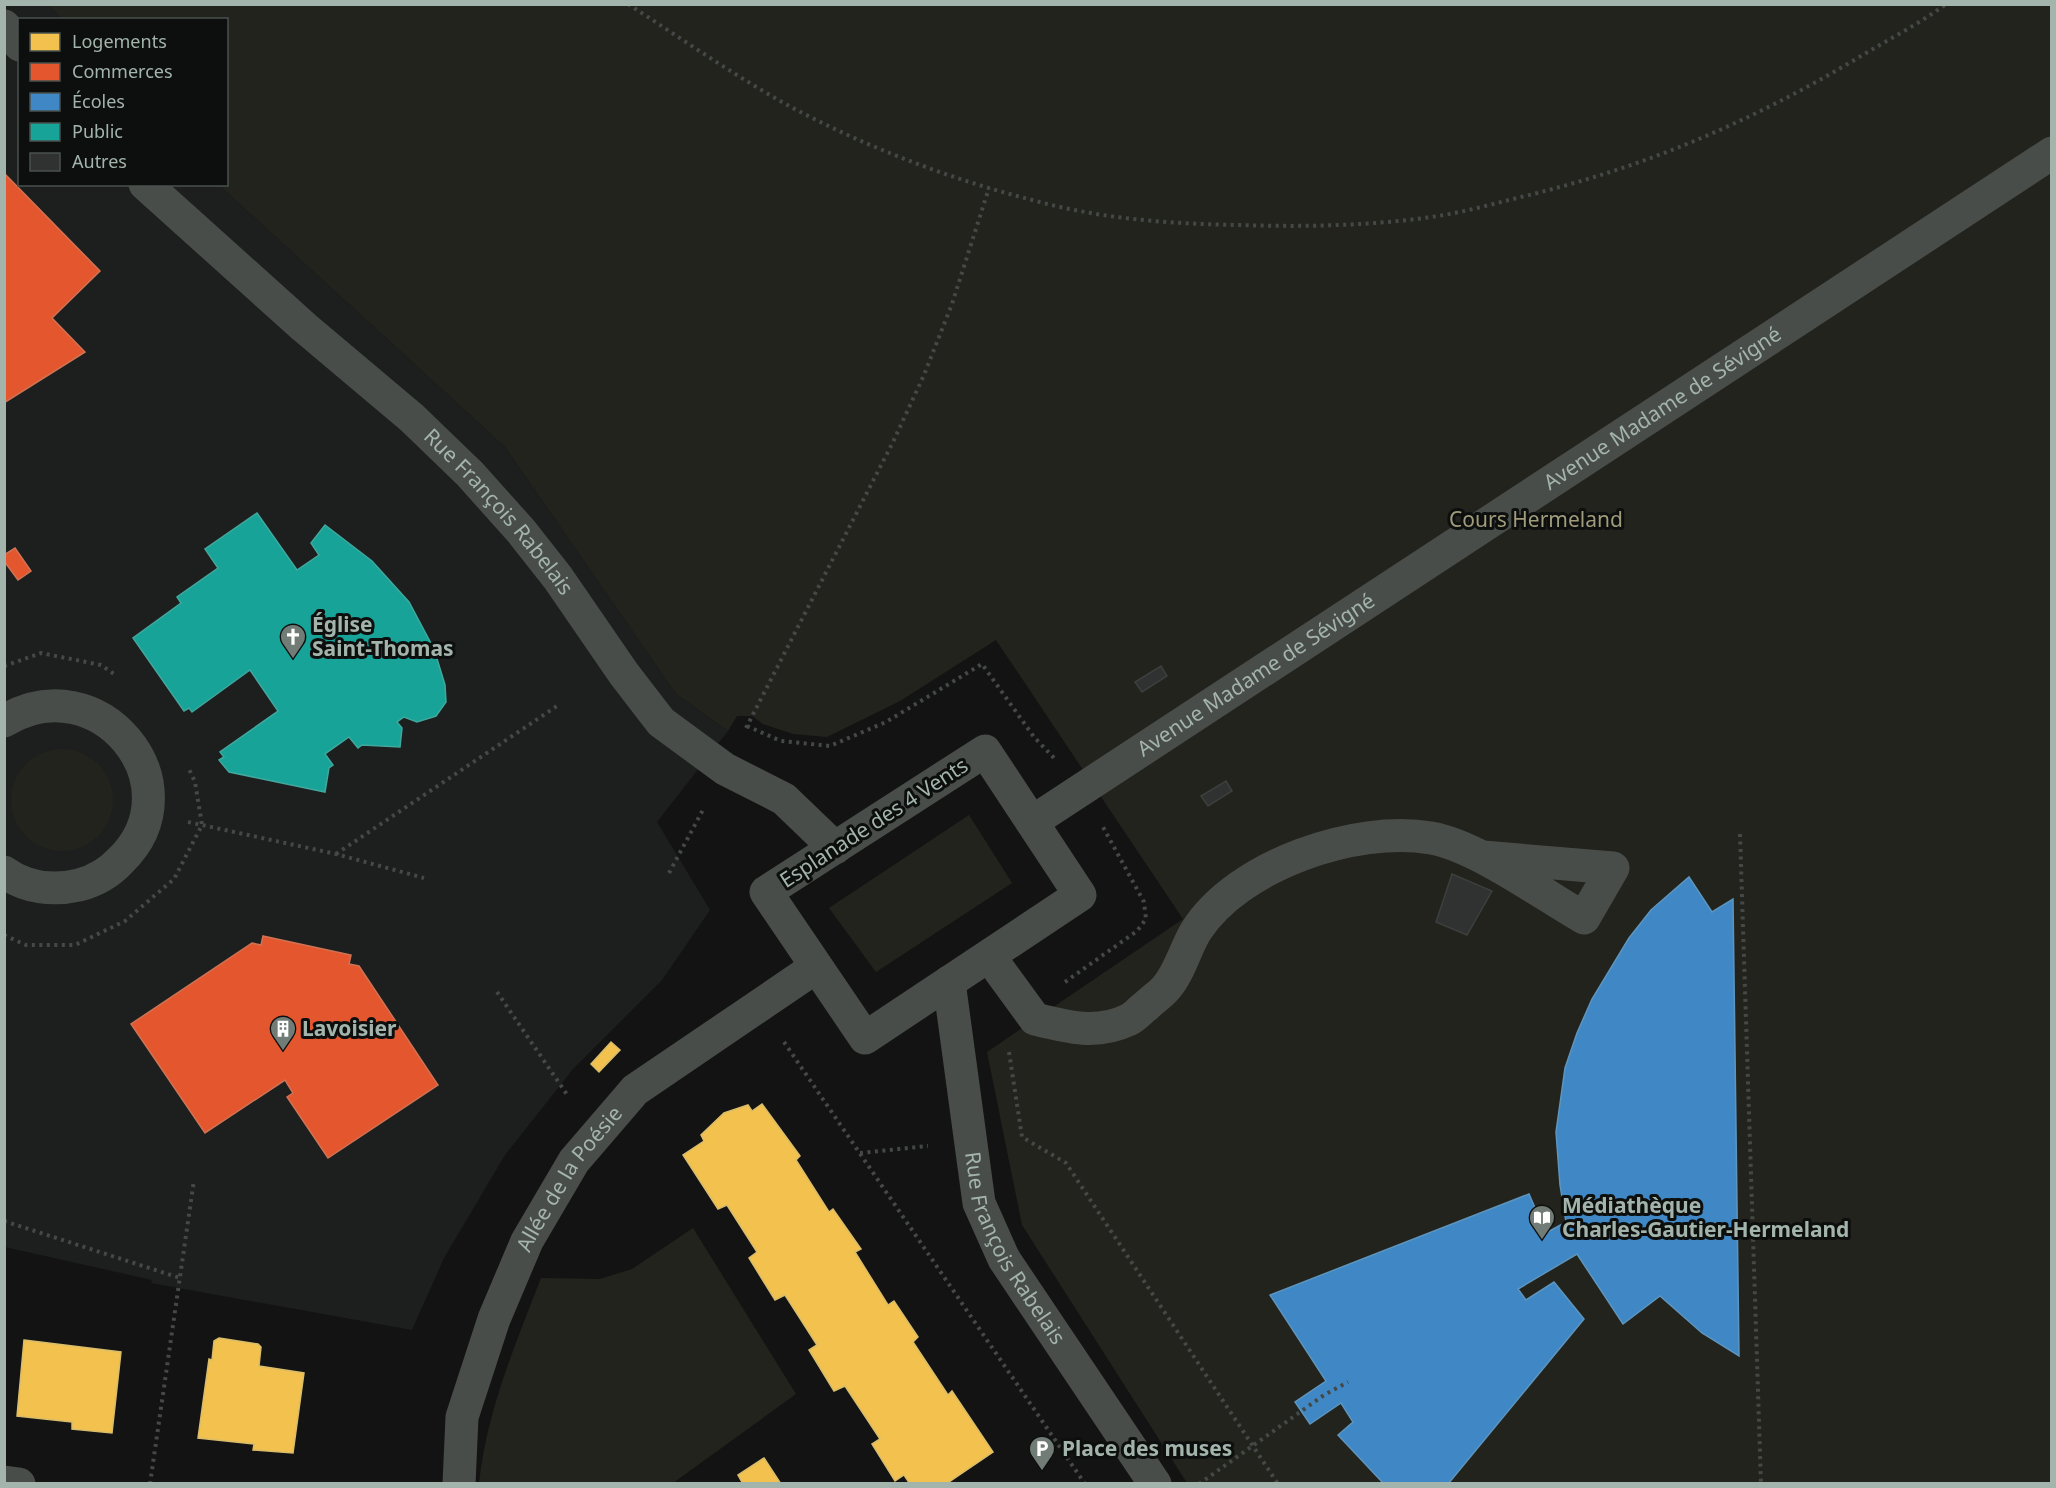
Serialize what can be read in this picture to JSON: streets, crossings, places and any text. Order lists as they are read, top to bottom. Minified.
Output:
{"streets":{"street":["Avenue Madame de Sévigné","Rue François Rabelais","Esplanade des 4 Vents","Allée de la Poésie"]},"crossings":[["Avenue Madame de Sévigné","Esplanade des 4 Vents"],["Rue François Rabelais","Esplanade des 4 Vents"],["Esplanade des 4 Vents","Allée de la Poésie"]],"parks":["Cours Hermeland"],"places":{"church":["Église Saint-Thomas"],"building":["Lavoisier"],"library":["Médiathèque Charles-Gautier-Hermeland"],"parking":["Place des muses"]},"legend":["Logements","Commerces","Écoles","Public","Autres"]}
